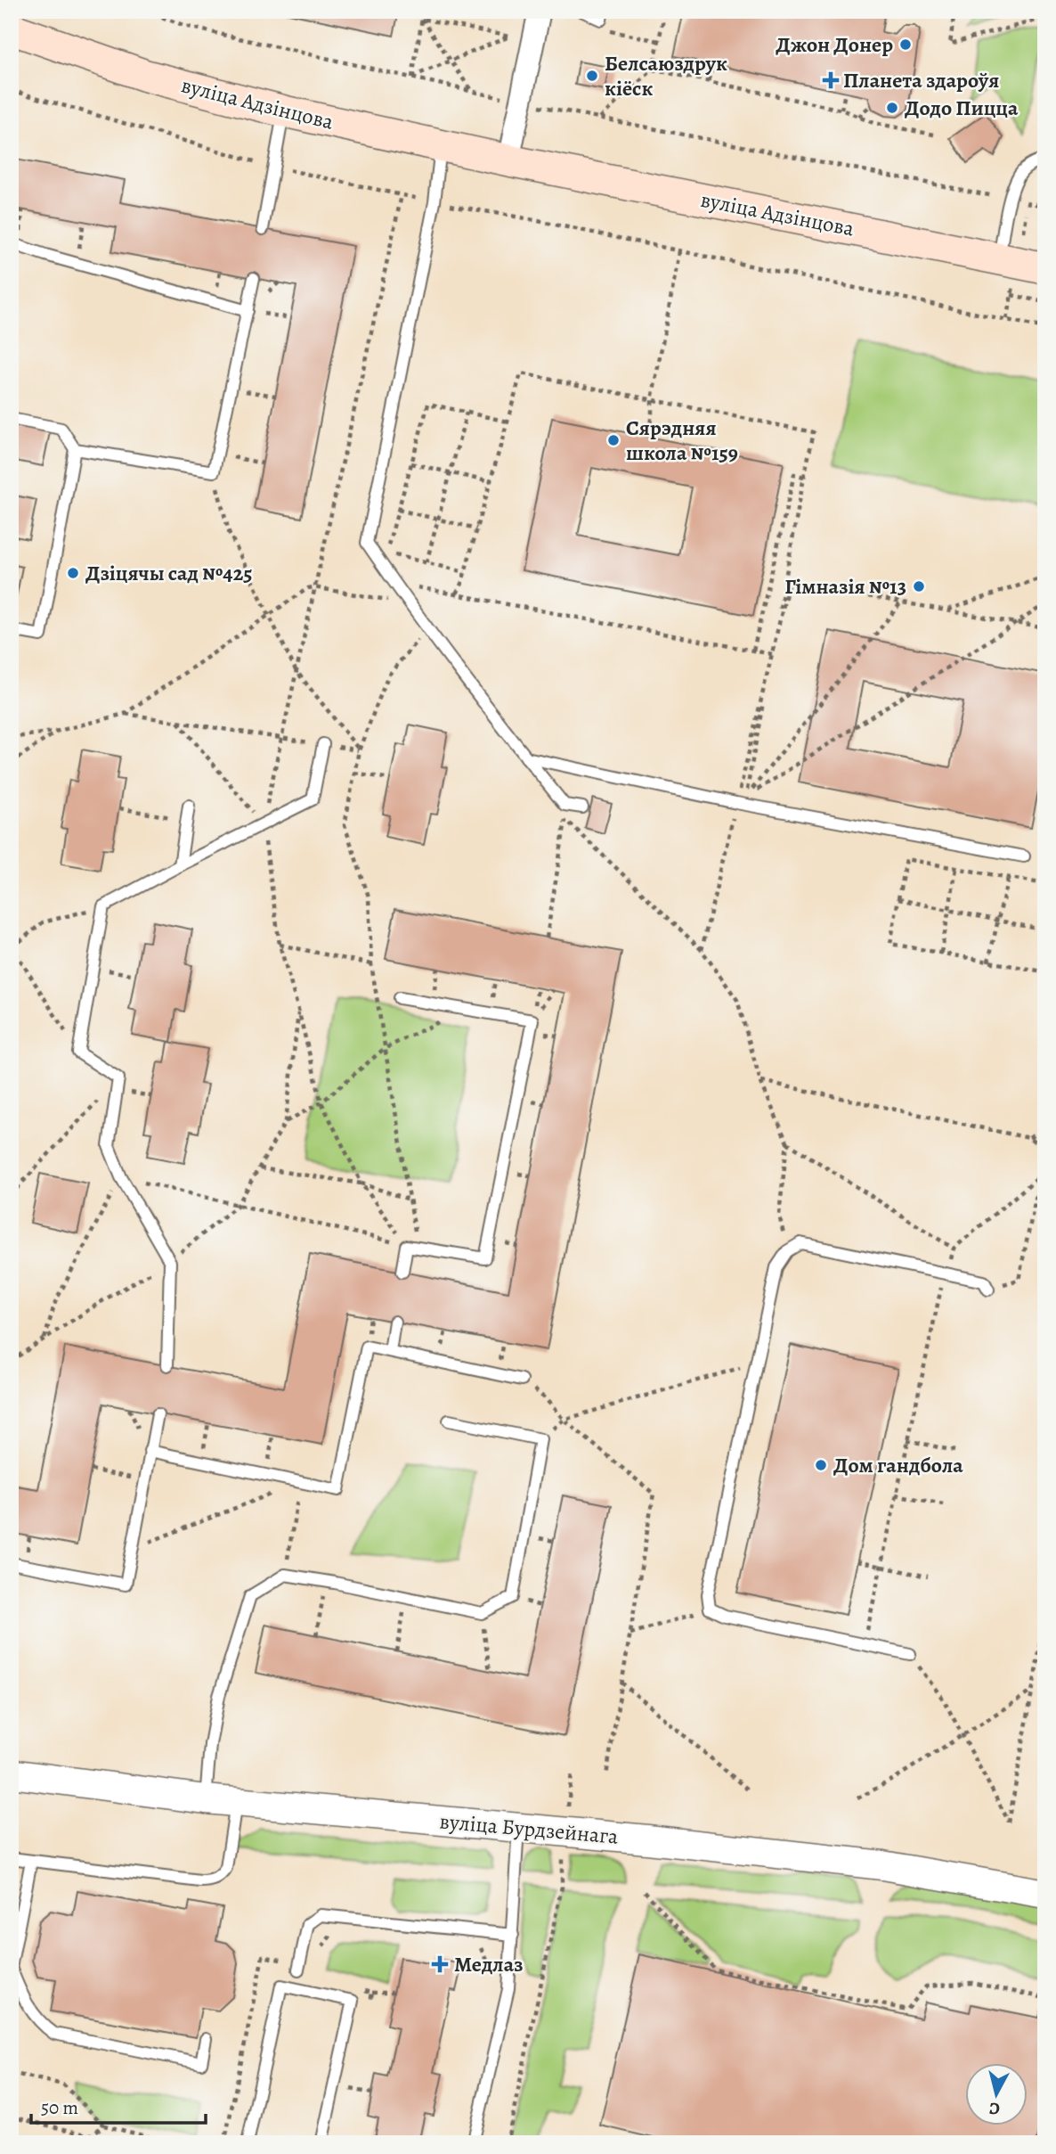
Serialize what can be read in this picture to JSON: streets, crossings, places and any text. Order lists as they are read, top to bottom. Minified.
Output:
{"streets":{"main road":["вуліца Адзінцова"],"street":["вуліца Бурдзейнага"]},"places":{"other":["Джон Донер","Белсаюздрук кіёск","Додо Пицца","Сярэдняя школа №159","Дзіцячы сад №425","Гімназія №13","Дом гандбола"],"health":["Планета здароўя","Медлаз"]},"scale_bar":"50 m","north":"bottom"}
